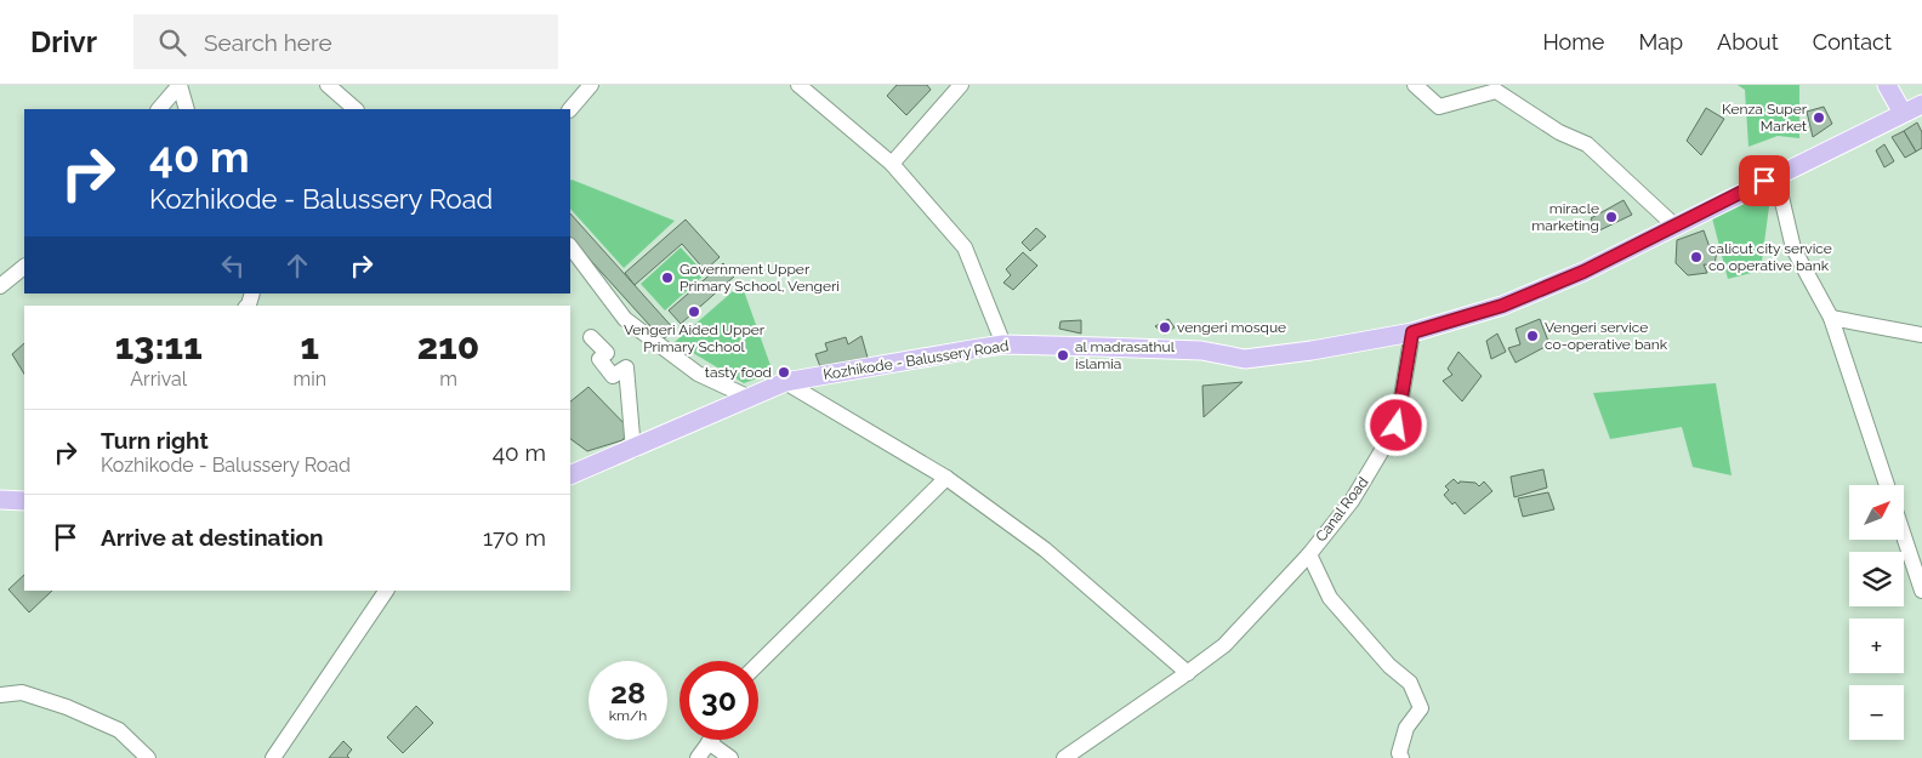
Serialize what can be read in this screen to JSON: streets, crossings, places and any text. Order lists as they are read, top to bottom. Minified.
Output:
{"streets":{"main road":["Kozhikode - Balussery Road"],"street":["Canal Road"]},"crossings":[["Kozhikode - Balussery Road","Canal Road"]],"places":["Kenza Super Market","miracle marketing","calicut city service co operative bank","Government Upper Primary School, Vengeri","Vengeri Aided Upper Primary School","vengeri mosque","Vengeri service co-operative bank","al madrasathul islamia","tasty food"],"north":"top right","page":{"header":"Drivr","search":"Search here","nav":["Home","Map","About","Contact"],"turn":["40 m","Kozhikode - Balussery Road"],"eta":["13:11","Arrival","1","min","210","m"],"list":[{"name":"Turn right","note":"Kozhikode - Balussery Road","value":"40 m"},{"name":"Arrive at destination","value":"170 m"}],"map_buttons":["+","−"],"speed":"28 km/h","limit":"30"}}
